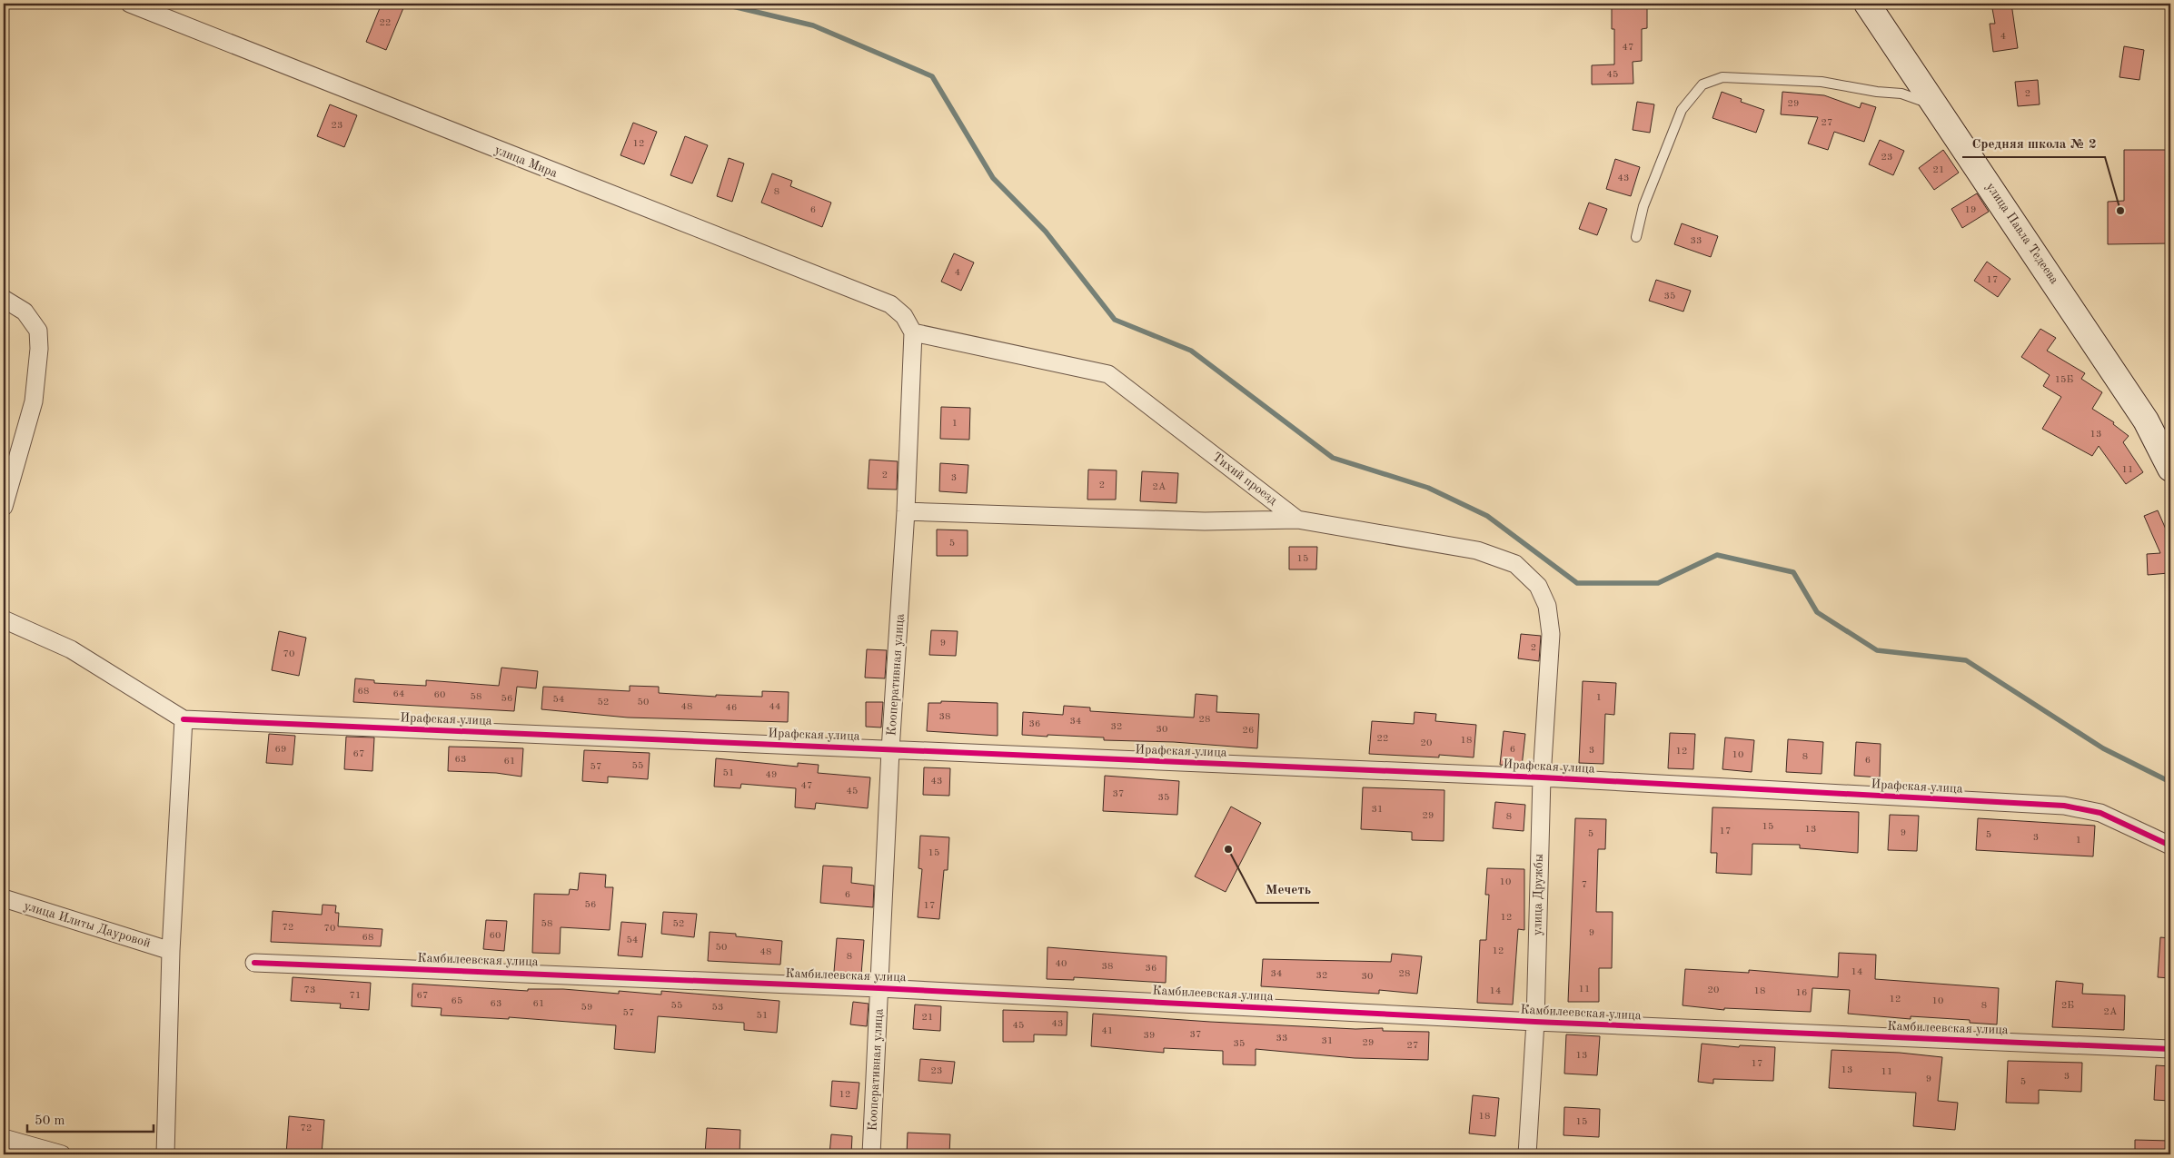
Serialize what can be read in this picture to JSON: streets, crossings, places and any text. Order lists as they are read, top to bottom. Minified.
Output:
{"streets":{"main road":["улица Павла Тедеева"],"street":["улица Мира","Тихий проезд","Кооперативная улица","Ирафская улица","улица Дружбы","улица Илиты Дауровой","Камбилеевская улица"]},"crossings":[["улица Мира","Тихий проезд"],["улица Мира","Кооперативная улица"],["Тихий проезд","Кооперативная улица"],["Тихий проезд","улица Дружбы"],["Кооперативная улица","Ирафская улица"],["Кооперативная улица","Камбилеевская улица"],["Ирафская улица","улица Дружбы"],["улица Дружбы","Камбилеевская улица"]],"places":["Средняя школа № 2","Мечеть"],"house_numbers":["22","4","47","45","2","29","27","23","12","23","21","43","8","6","19","33","4","17","35","15Б","1","13","11","2","3","2","2А","5","15","9","2","70","68","64","60","58","1","56","54","52","50","48","44","46","38","28","34","36","32","30","26","22","18","20","69","6","3","12","67","10","8","63","6","61","55","57","51","49","43","47","45","37","35","31","29","8","15","13","17","9","5","5","3","1","15","10","7","6","56","17","12","58","52","72","70","9","60","68","54","50","12","48","8","40","38","36","14","34","28","32","30","11","73","20","14","18","16","71","67","12","65","10","63","61","55","8","2Б","59","53","2А","57","51","21","43","45","41","37","39","33","31","29","35","27","13","17","13","23","11","3","9","5","12","18","15","72"],"scale_bar":"50 m"}
